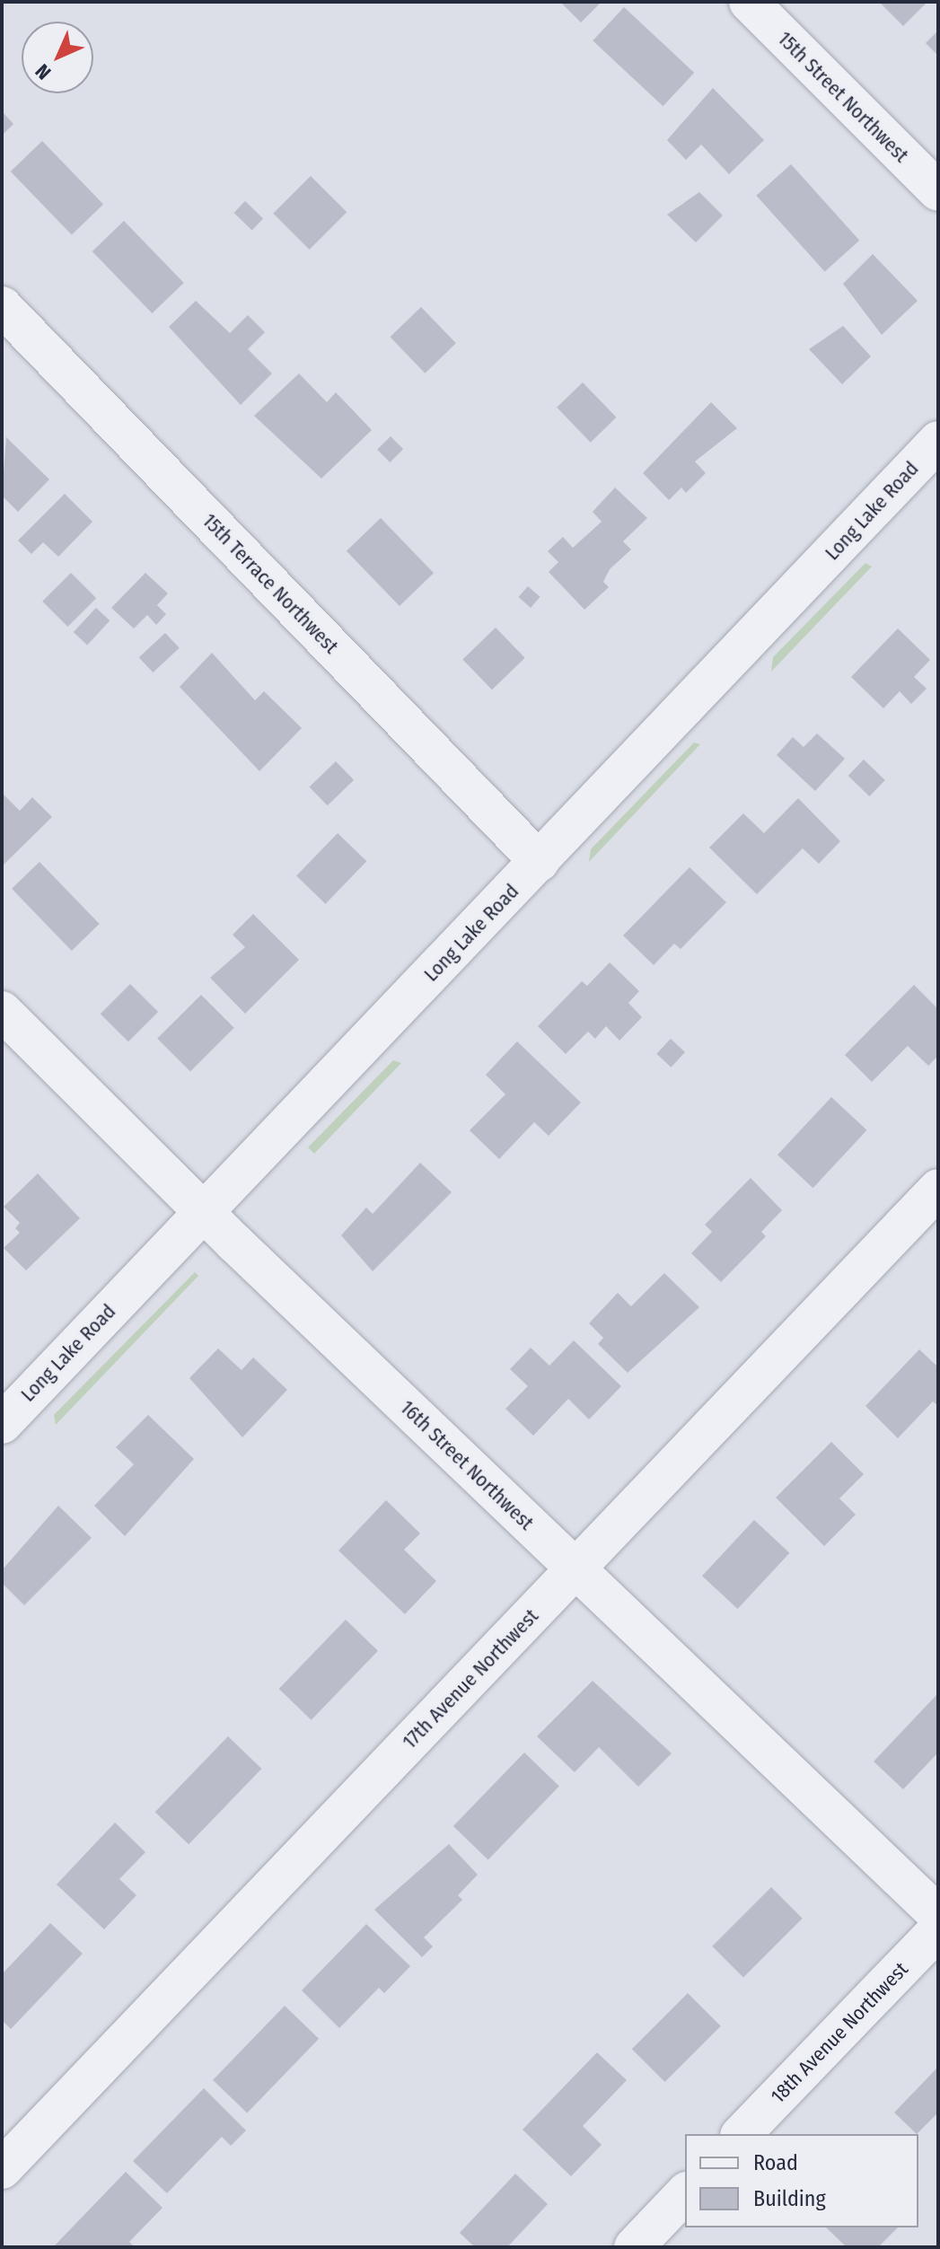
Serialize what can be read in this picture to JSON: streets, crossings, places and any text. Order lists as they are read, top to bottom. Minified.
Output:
{"streets":{"street":["15th Street Northwest","Long Lake Road","15th Terrace Northwest","16th Street Northwest","17th Avenue Northwest","18th Avenue Northwest"]},"crossings":[["Long Lake Road","15th Terrace Northwest"],["Long Lake Road","16th Street Northwest"],["16th Street Northwest","17th Avenue Northwest"]],"legend":["Road","Building"],"north":"bottom left"}
